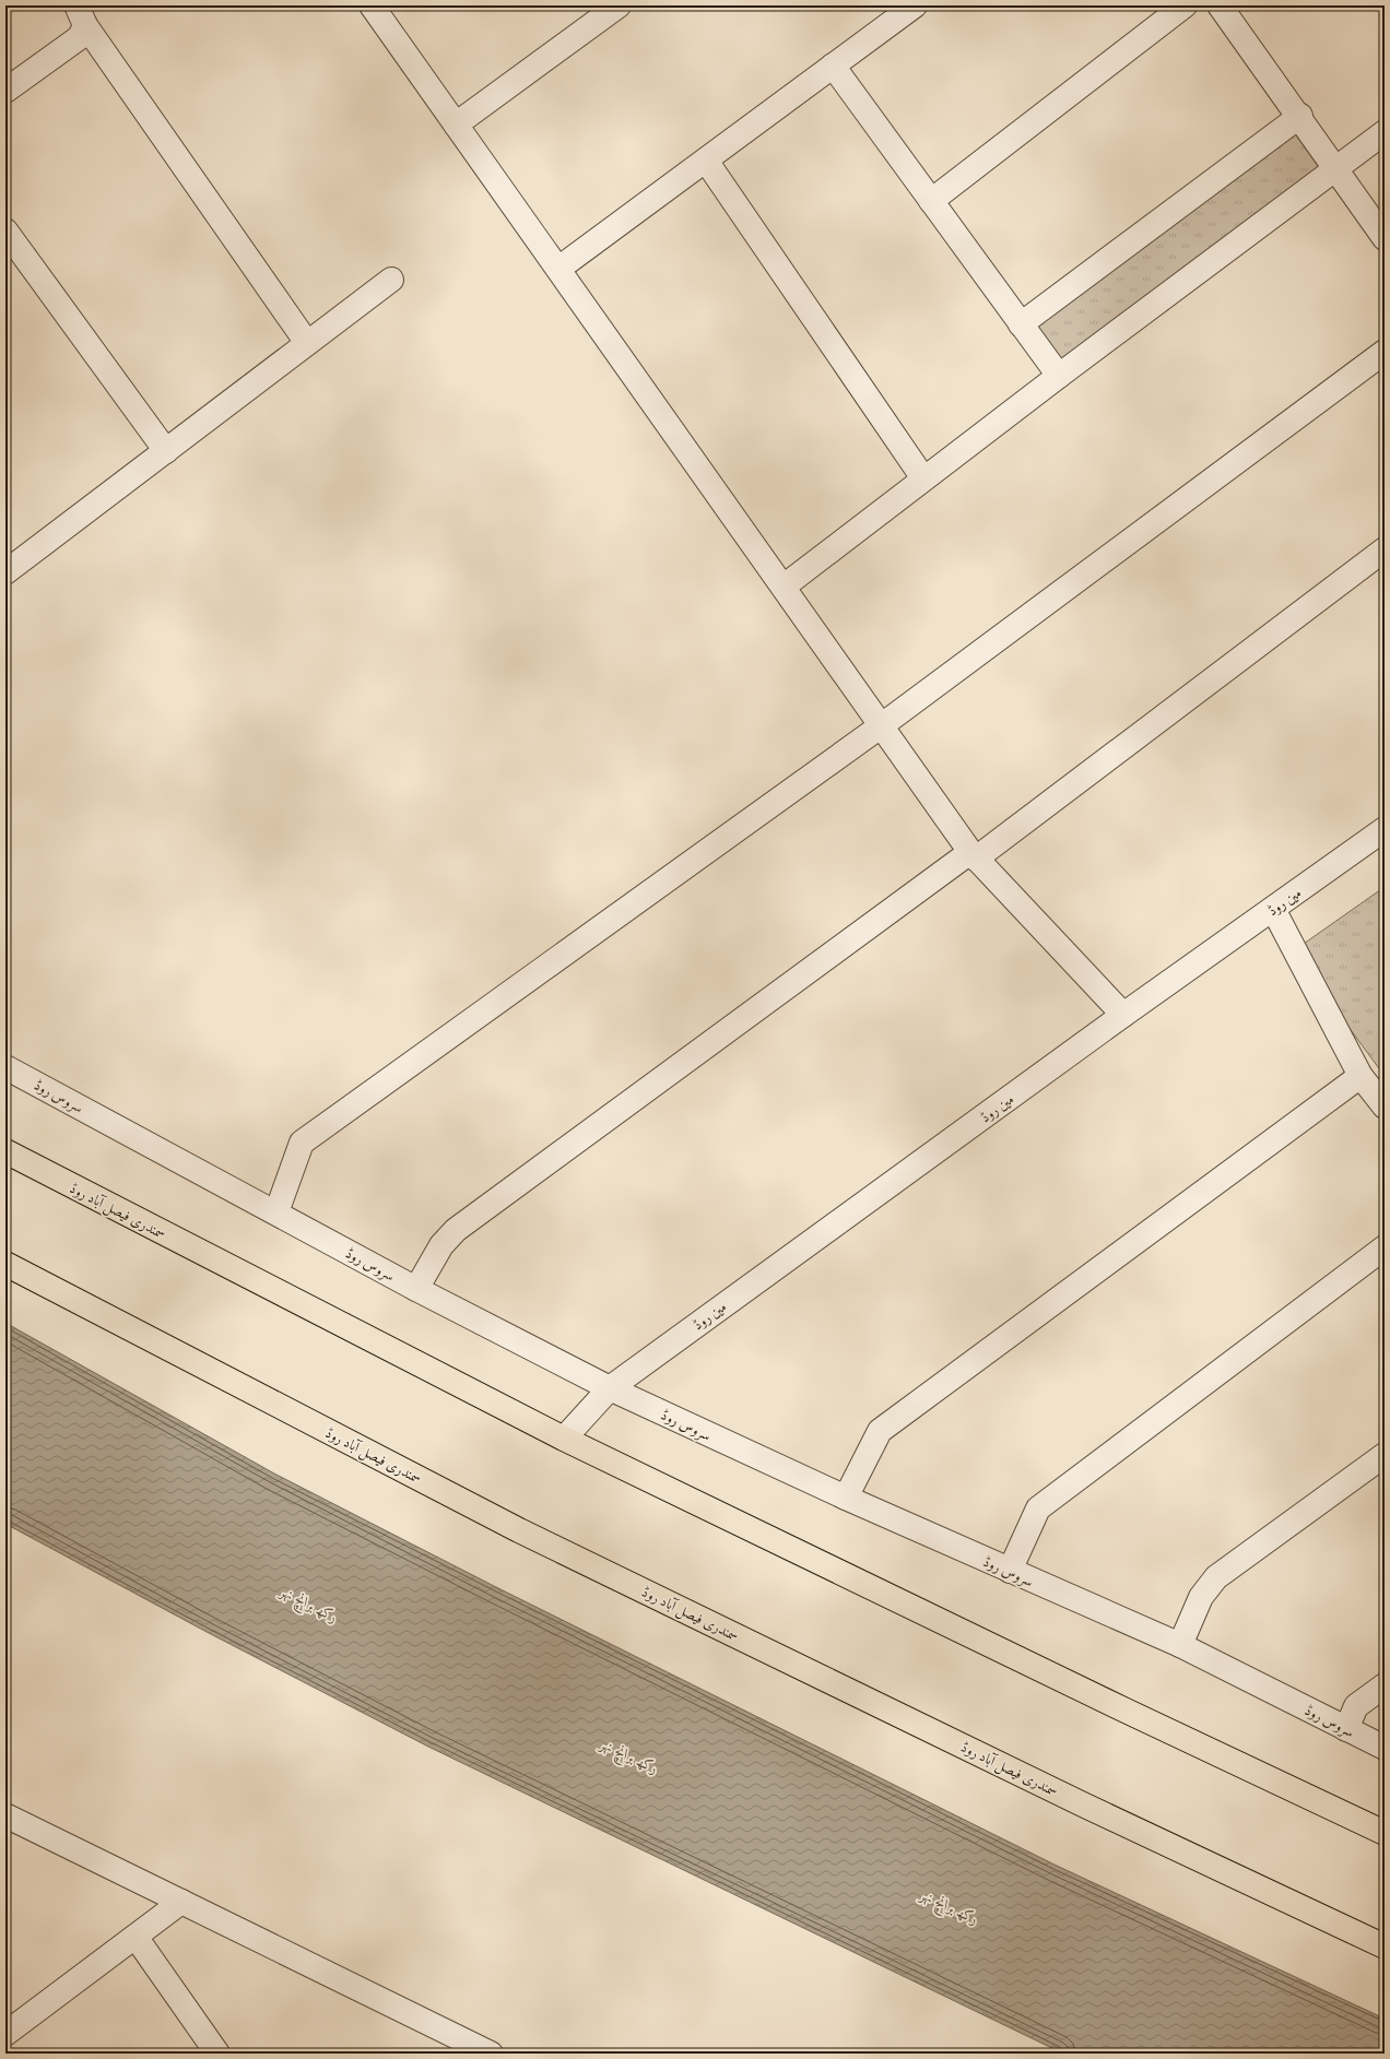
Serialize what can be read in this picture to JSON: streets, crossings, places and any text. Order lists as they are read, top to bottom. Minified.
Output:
{"streets":{"main road":["سمندری فیصل آباد روڈ"],"street":["مین روڈ","سروس روڈ"]},"crossings":[["مین روڈ","سروس روڈ"],["مین روڈ","سمندری فیصل آباد روڈ"]],"water":["رکھ برانچ نہر"]}
